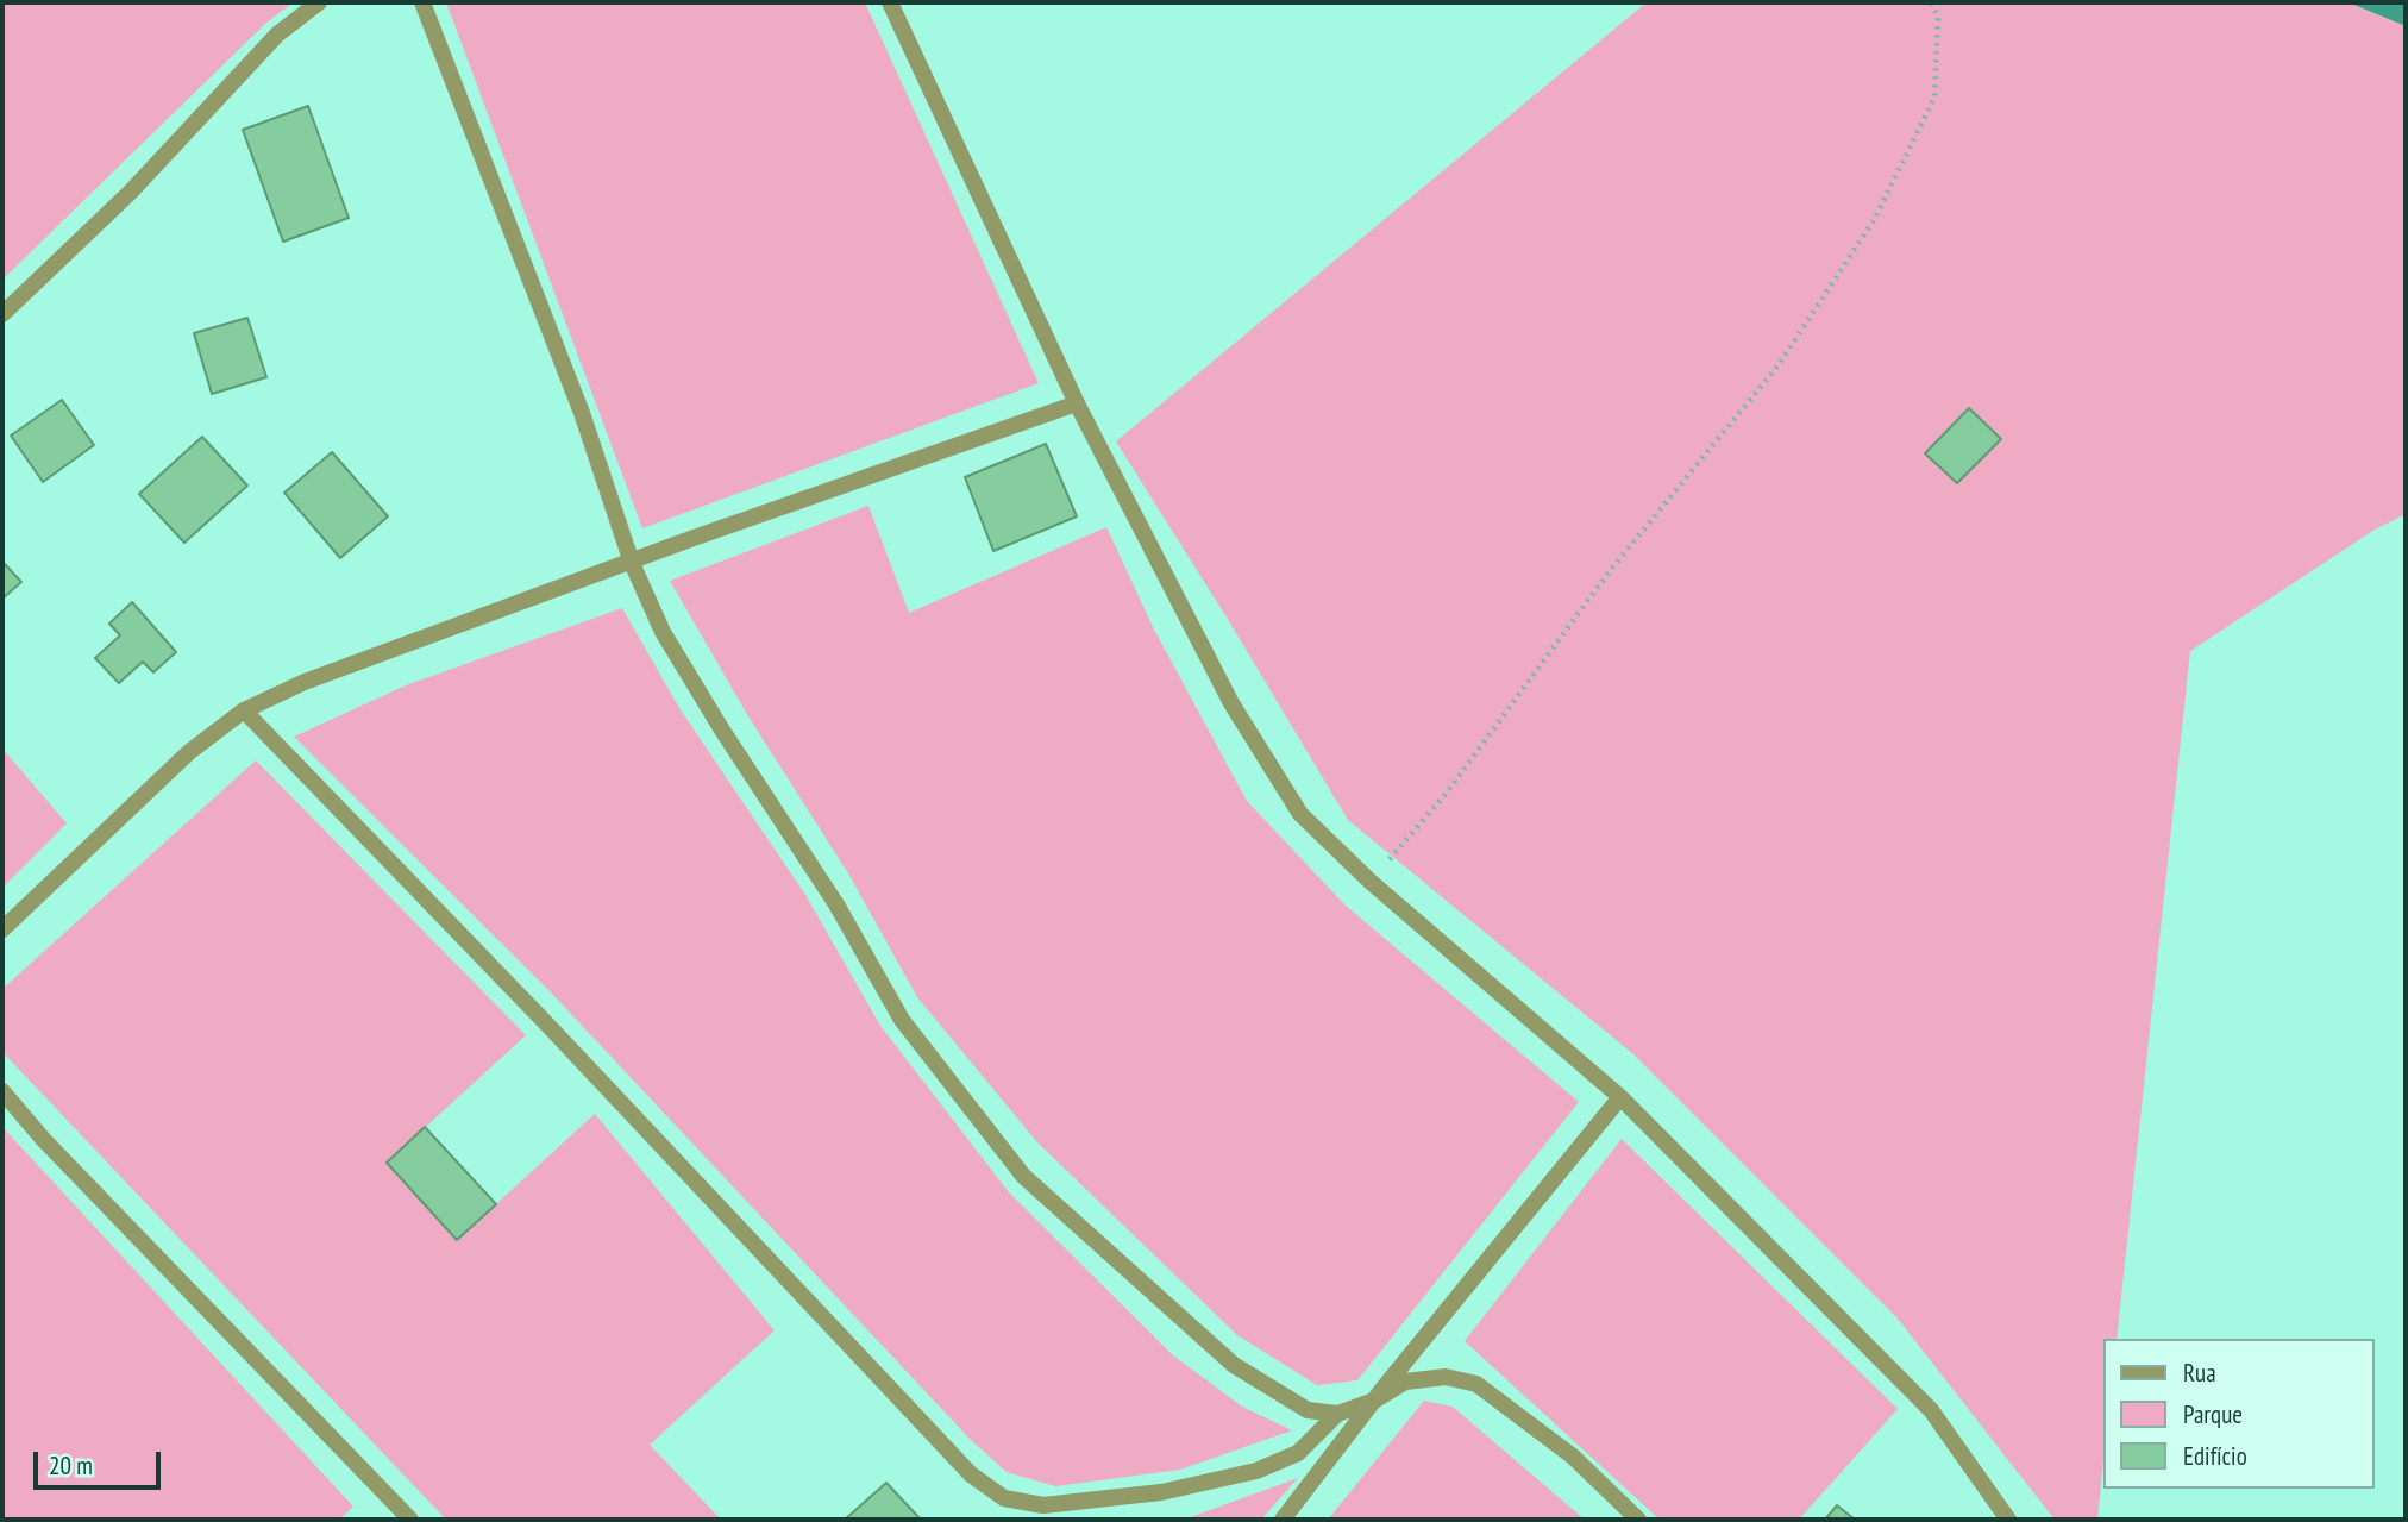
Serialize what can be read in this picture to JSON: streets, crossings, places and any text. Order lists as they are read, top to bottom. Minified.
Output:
{"legend":["Rua","Parque","Edifício"],"scale_bar":"20 m"}
